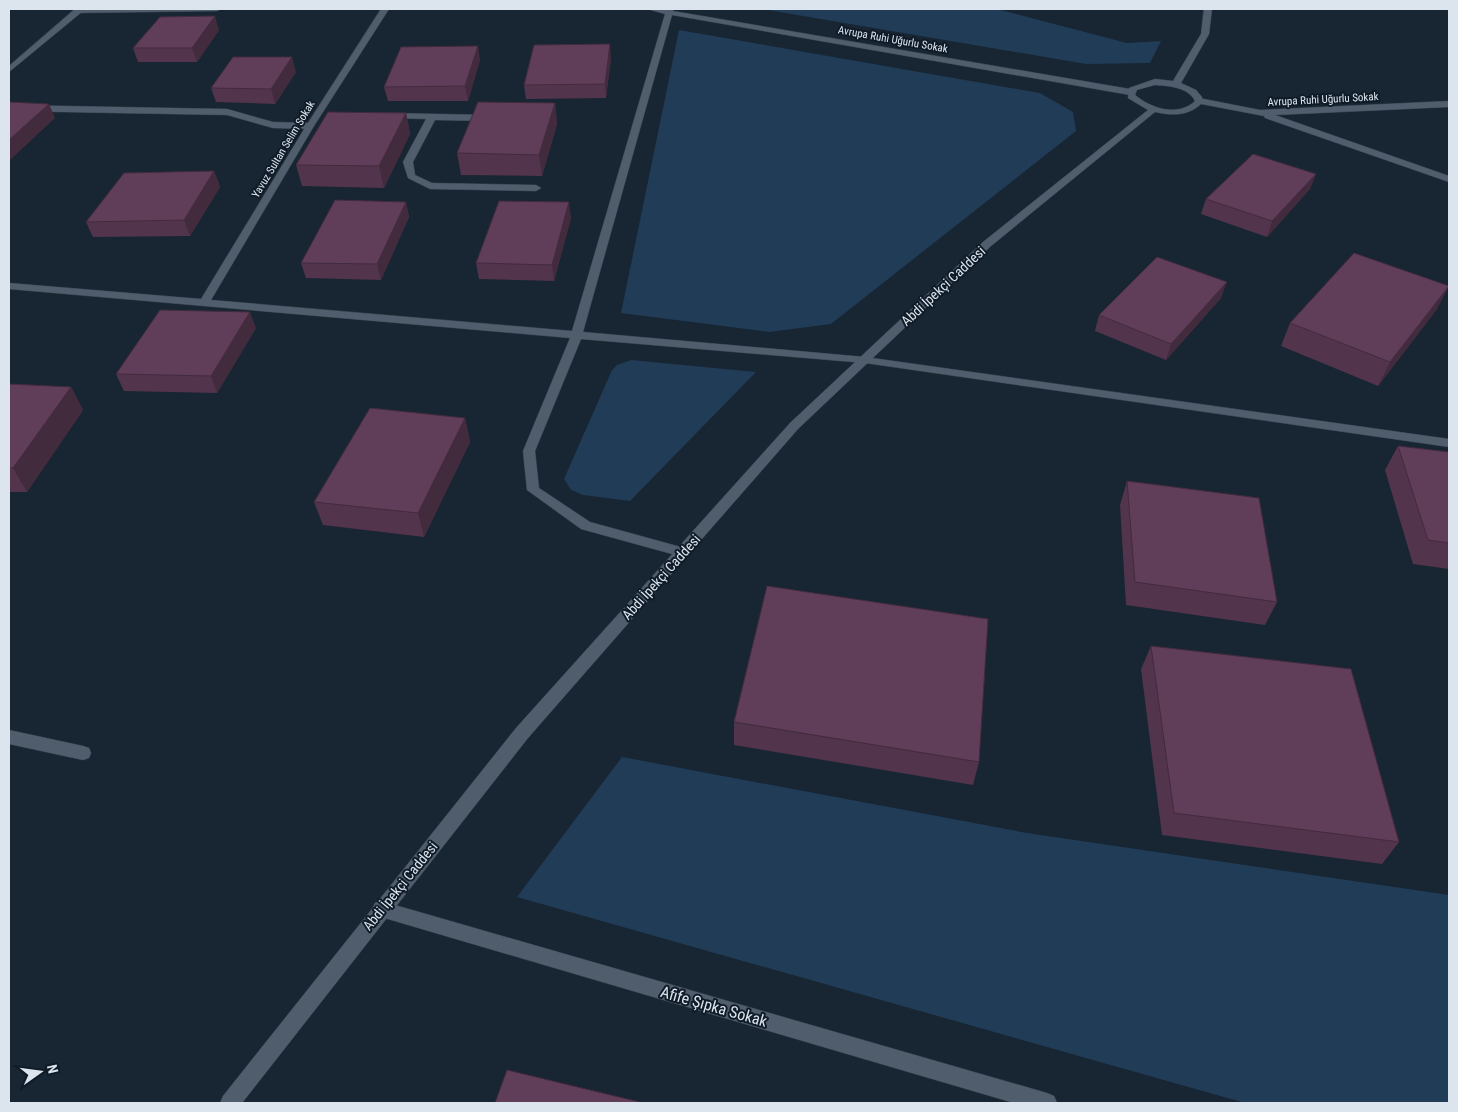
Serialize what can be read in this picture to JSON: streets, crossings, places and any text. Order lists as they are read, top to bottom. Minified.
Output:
{"streets":{"street":["Avrupa Ruhi Uğurlu Sokak","Yavuz Sultan Selim Sokak","Abdi İpekçi Caddesi","Afife Şıpka Sokak"]},"crossings":[["Abdi İpekçi Caddesi","Afife Şıpka Sokak"]],"north":"right"}
